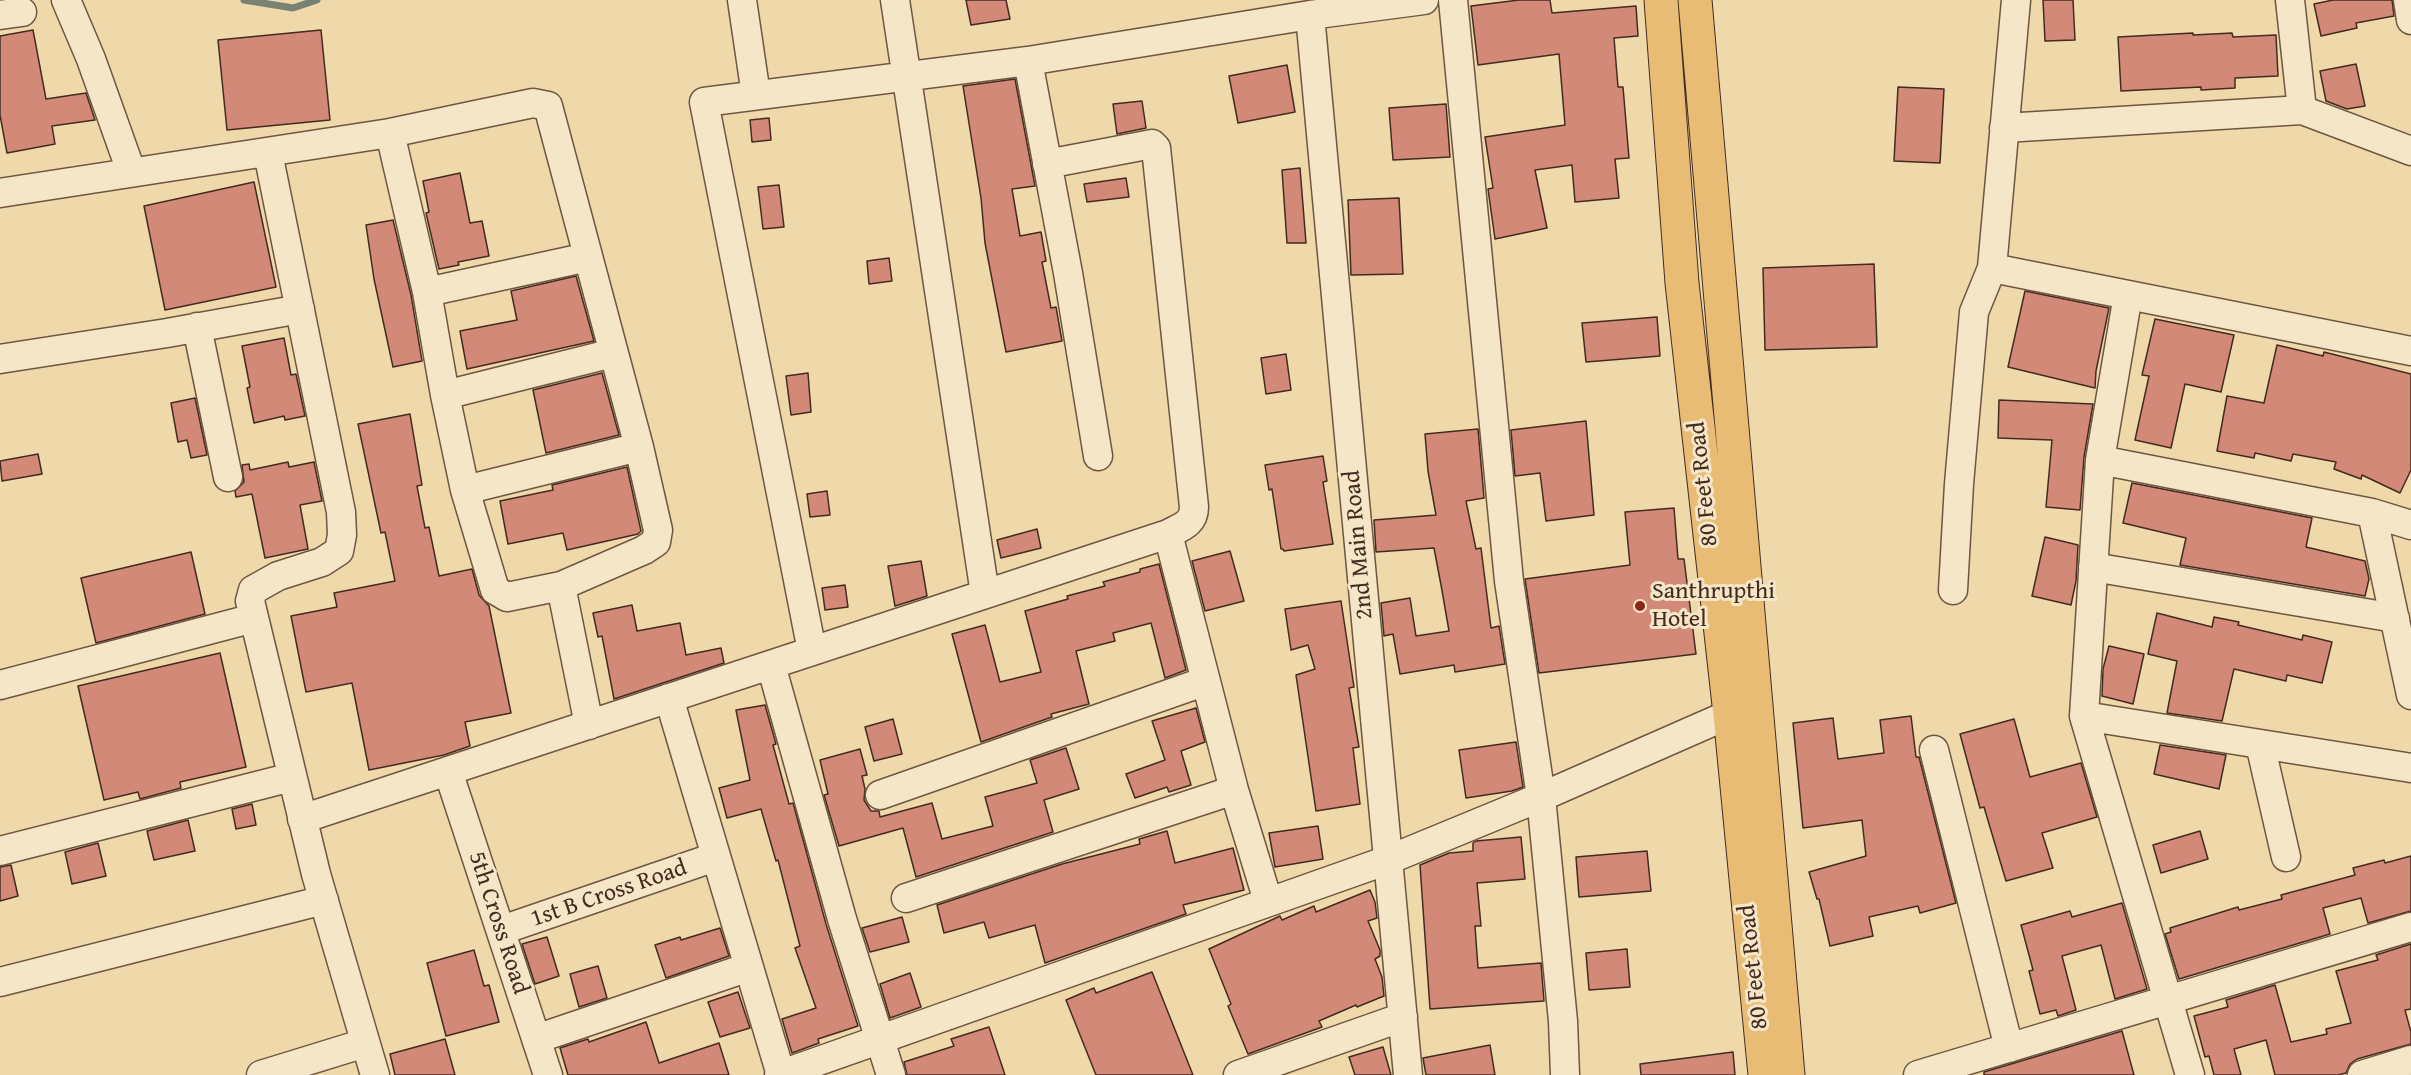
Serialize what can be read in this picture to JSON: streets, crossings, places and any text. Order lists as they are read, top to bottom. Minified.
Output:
{"streets":{"main road":["80 Feet Road"],"street":["2nd Main Road","1st B Cross Road","5th Cross Road"]},"crossings":[["1st B Cross Road","5th Cross Road"]],"places":["Santhrupthi Hotel"]}
